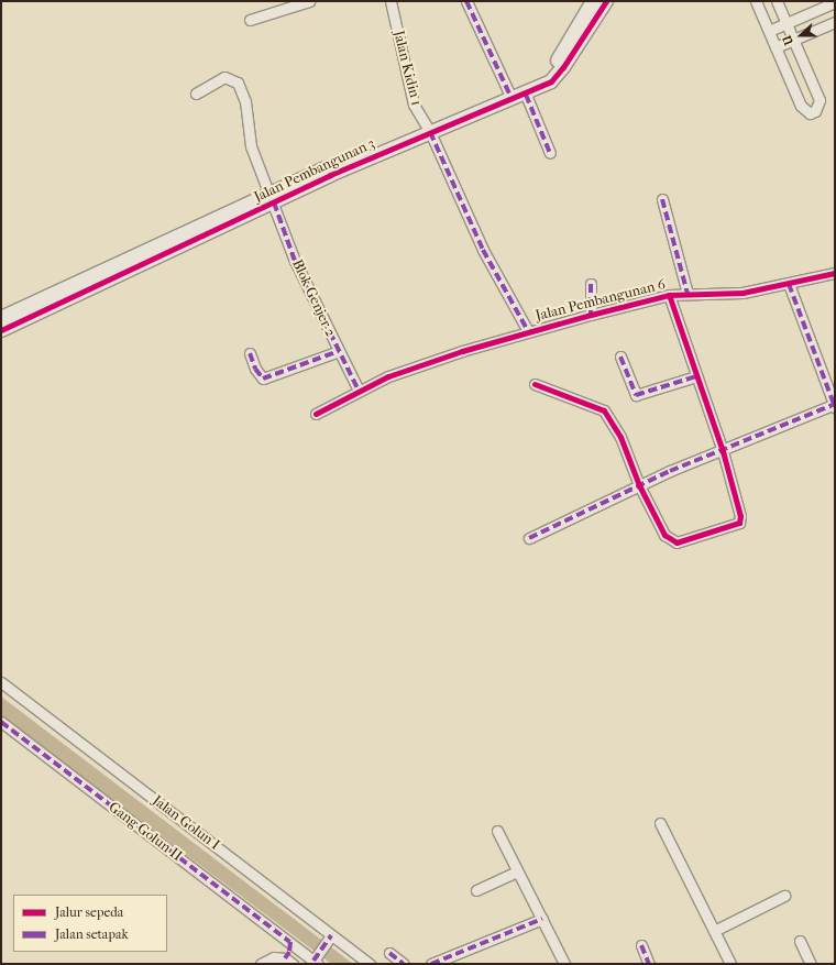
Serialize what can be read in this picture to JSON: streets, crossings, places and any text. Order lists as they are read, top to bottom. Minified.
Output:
{"streets":{"street":["Jalan Kidin 1","Jalan Pembangunan 3","Blok Genjer 2","Jalan Pembangunan 6","Jalan Golun I","Gang Golun II"]},"crossings":[["Jalan Kidin 1","Jalan Pembangunan 3"],["Jalan Kidin 1","Jalan Pembangunan 6"],["Jalan Pembangunan 3","Blok Genjer 2"],["Blok Genjer 2","Jalan Pembangunan 6"]],"legend":["Jalur sepeda","Jalan setapak"],"north":"left"}
